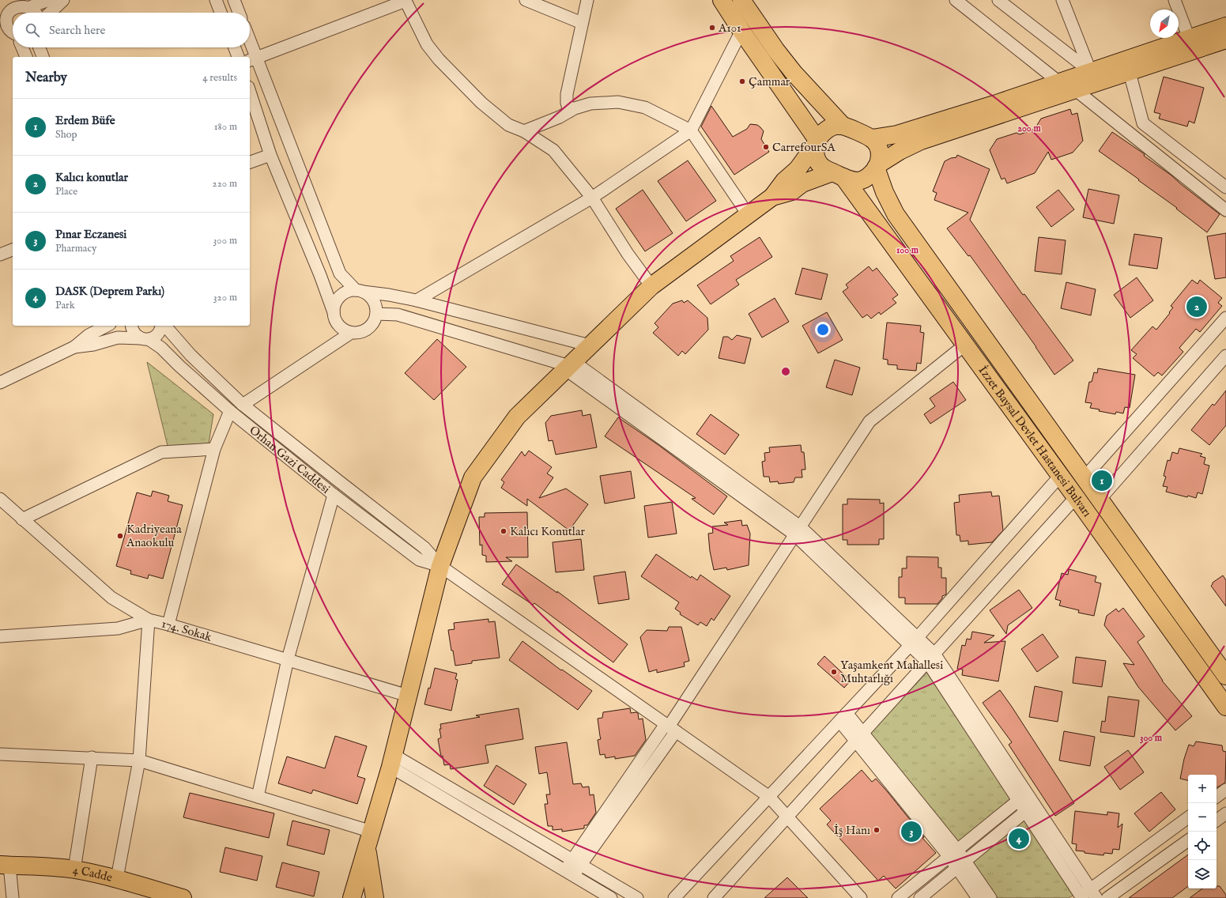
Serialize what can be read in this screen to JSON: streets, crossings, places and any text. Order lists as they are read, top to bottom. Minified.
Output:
{"streets":{"main road":["İzzet Baysal Devlet Hastanesi Bulvarı","4 Cadde"],"street":["Orhan Gazi Caddesi","174. Sokak"]},"places":["A101","Çammar","CarrefourSA","Kalıcı Konutlar","Kadriyeana Anaokulu","Yaşamkent Mahallesi Muhtarlığı","İş Hanı"],"north":"bottom left","page":{"search":"Search here","heading":["Nearby","4 results"],"list":[{"mark":"1","name":"Erdem Büfe","note":"Shop","value":"180 m"},{"mark":"2","name":"Kalıcı konutlar","note":"Place","value":"220 m"},{"mark":"3","name":"Pınar Eczanesi","note":"Pharmacy","value":"300 m"},{"mark":"4","name":"DASK (Deprem Parkı)","note":"Park","value":"320 m"}],"pins":["2","1","3","4"],"map_buttons":["+","−"]},"rings":["200 m","100 m","300 m"]}
